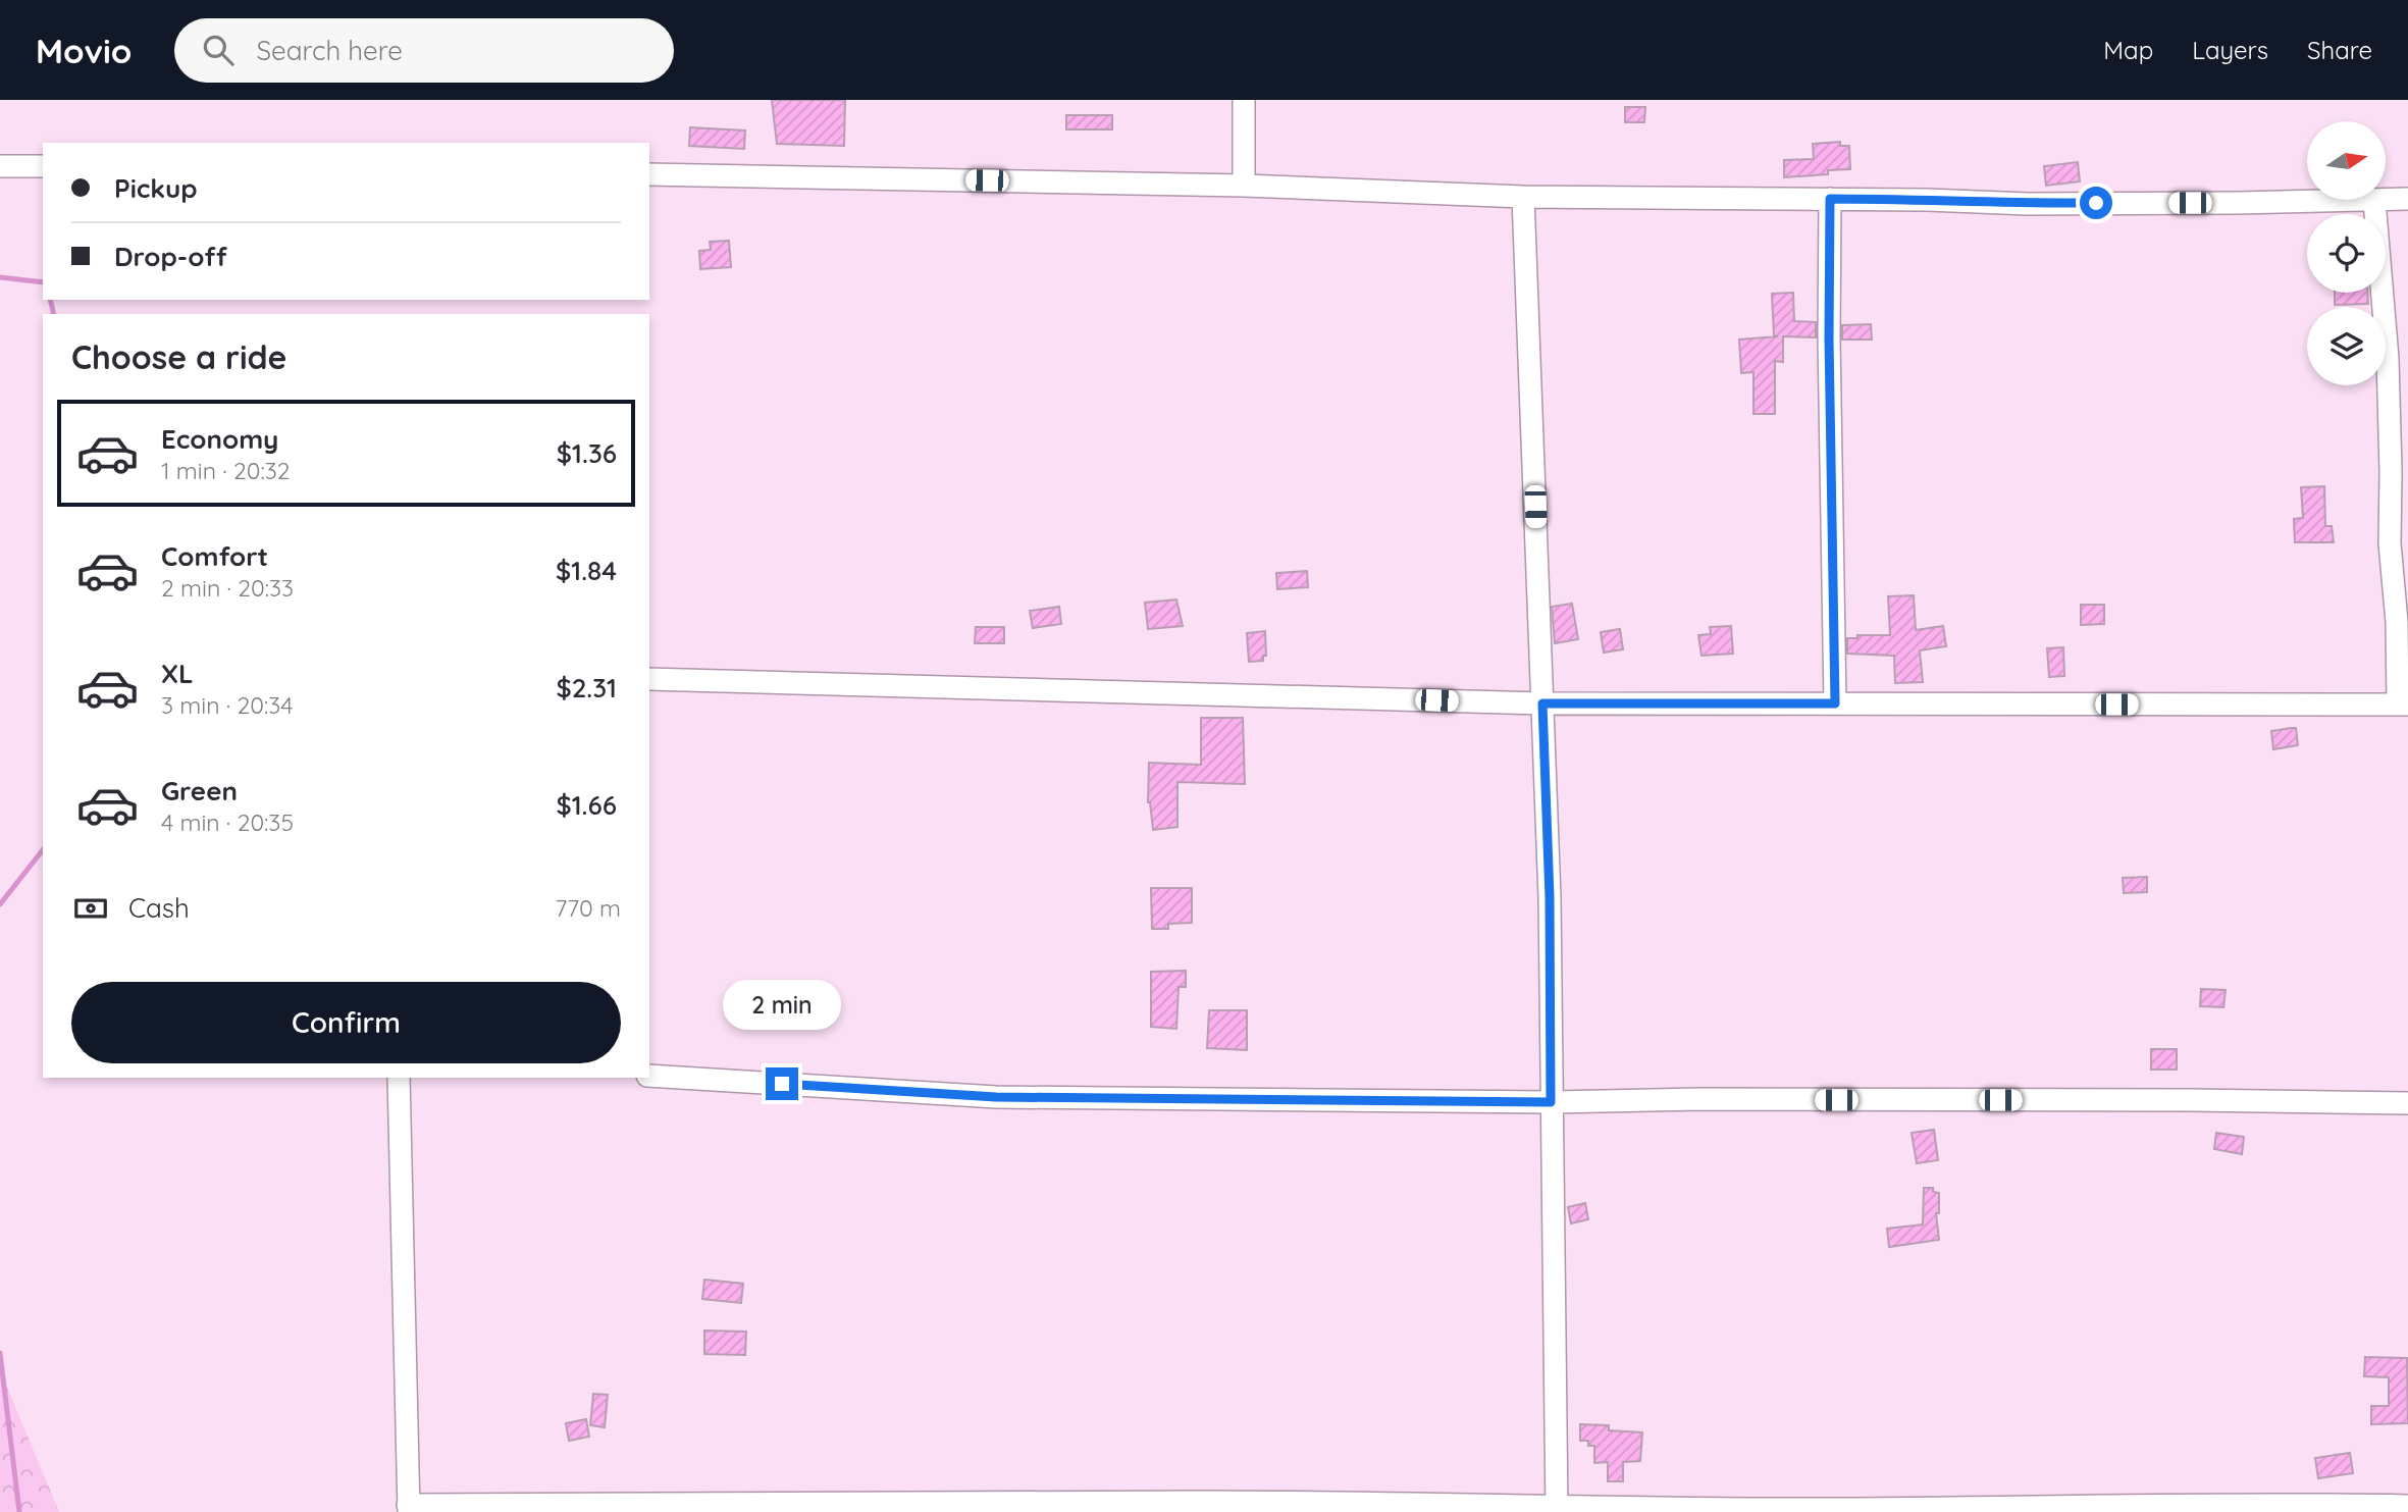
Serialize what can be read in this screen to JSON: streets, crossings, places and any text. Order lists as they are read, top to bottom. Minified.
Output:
{"north":"right","page":{"header":"Movio","search":"Search here","nav":["Map","Layers","Share"],"banner":["Pickup","Drop-off"],"heading":"Choose a ride","list":[{"name":"Economy","note":"1 min · 20:32","value":"$1.36"},{"name":"Comfort","note":"2 min · 20:33","value":"$1.84"},{"name":"XL","note":"3 min · 20:34","value":"$2.31"},{"name":"Green","note":"4 min · 20:35","value":"$1.66"}],"pay":["Cash","770 m"],"buttons":"Confirm","bubble":"2 min"}}
